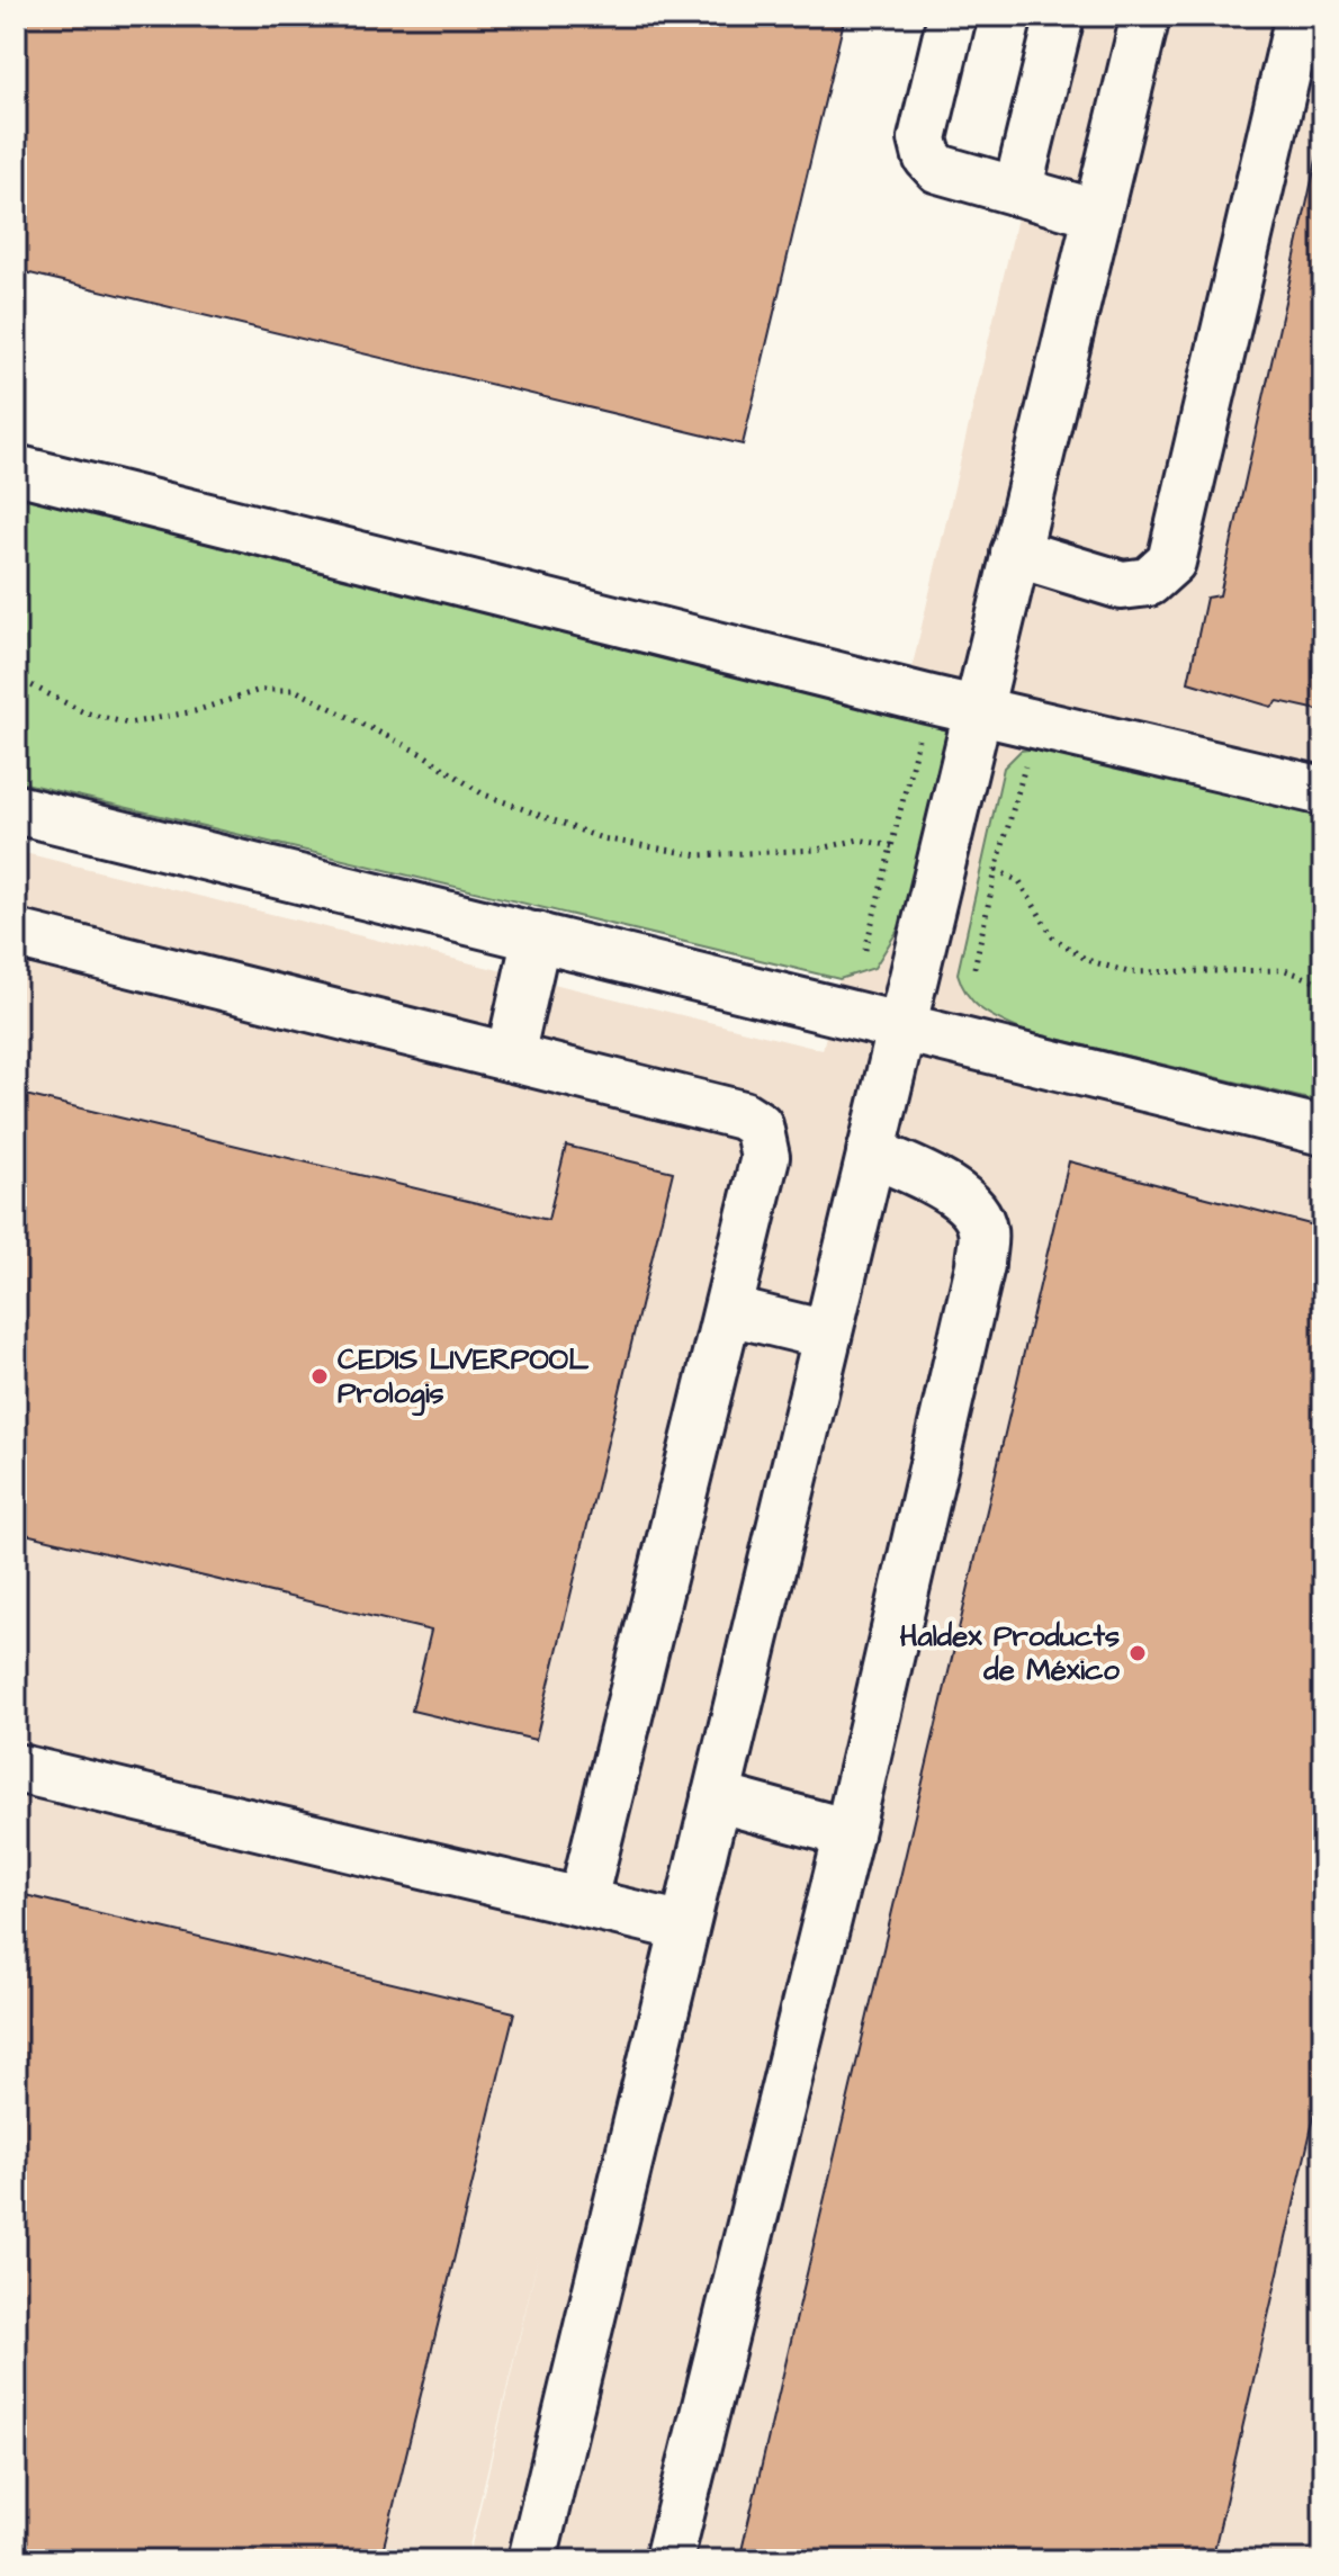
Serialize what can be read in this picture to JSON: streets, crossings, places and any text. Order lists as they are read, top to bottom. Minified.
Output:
{"places":["CEDIS LIVERPOOL Prologis","Haldex Products de México"]}
